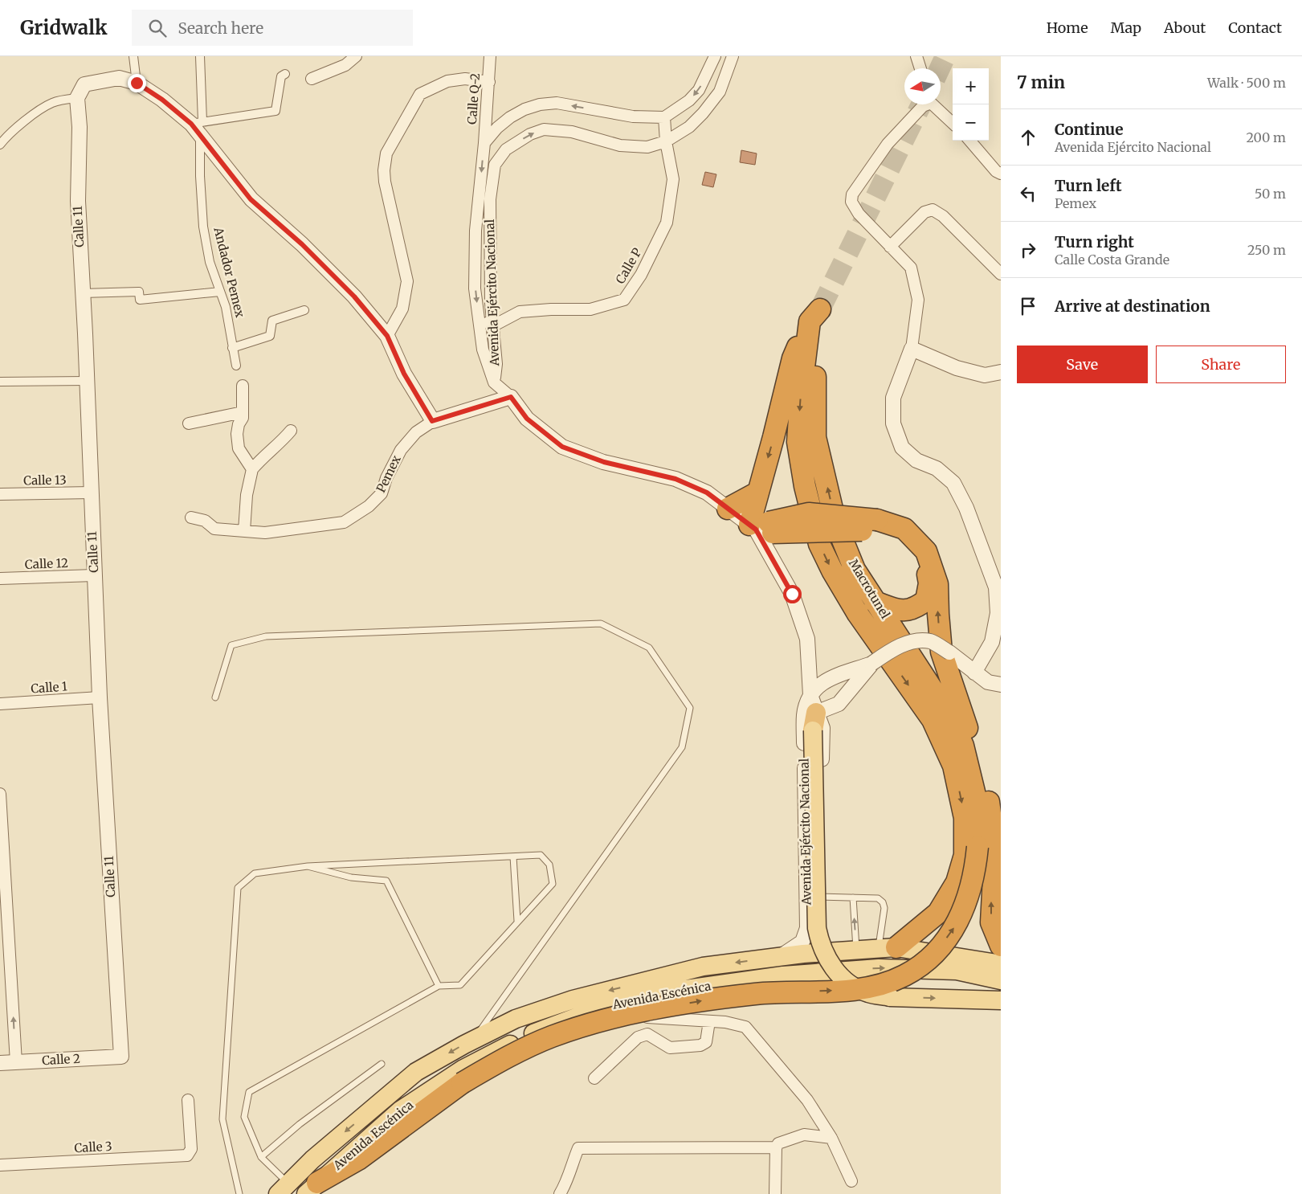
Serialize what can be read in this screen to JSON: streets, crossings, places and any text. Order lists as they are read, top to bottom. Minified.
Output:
{"streets":{"highway":["Macrotunel"],"main road":["Avenida Escénica"],"street":["Calle Q-2","Calle 11","Calle P","Andador Pemex","Avenida Ejército Nacional","Pemex","Calle 13","Calle 12","Calle 1","Calle 2","Calle 3"]},"crossings":[["Calle Q-2","Avenida Ejército Nacional"],["Calle 11","Calle 13"],["Calle 11","Calle 12"],["Calle 11","Calle 1"],["Calle 11","Calle 2"],["Calle P","Avenida Ejército Nacional"],["Avenida Ejército Nacional","Pemex"],["Macrotunel","Avenida Escénica"]],"north":"left","page":{"header":"Gridwalk","search":"Search here","nav":["Home","Map","About","Contact"],"heading":["7 min","Walk · 500 m"],"map_buttons":["+","−"],"list":[["Continue","Avenida Ejército Nacional","200 m"],["Turn left","Pemex","50 m"],["Turn right","Calle Costa Grande","250 m"],"Arrive at destination"],"buttons":["Save","Share"]}}
